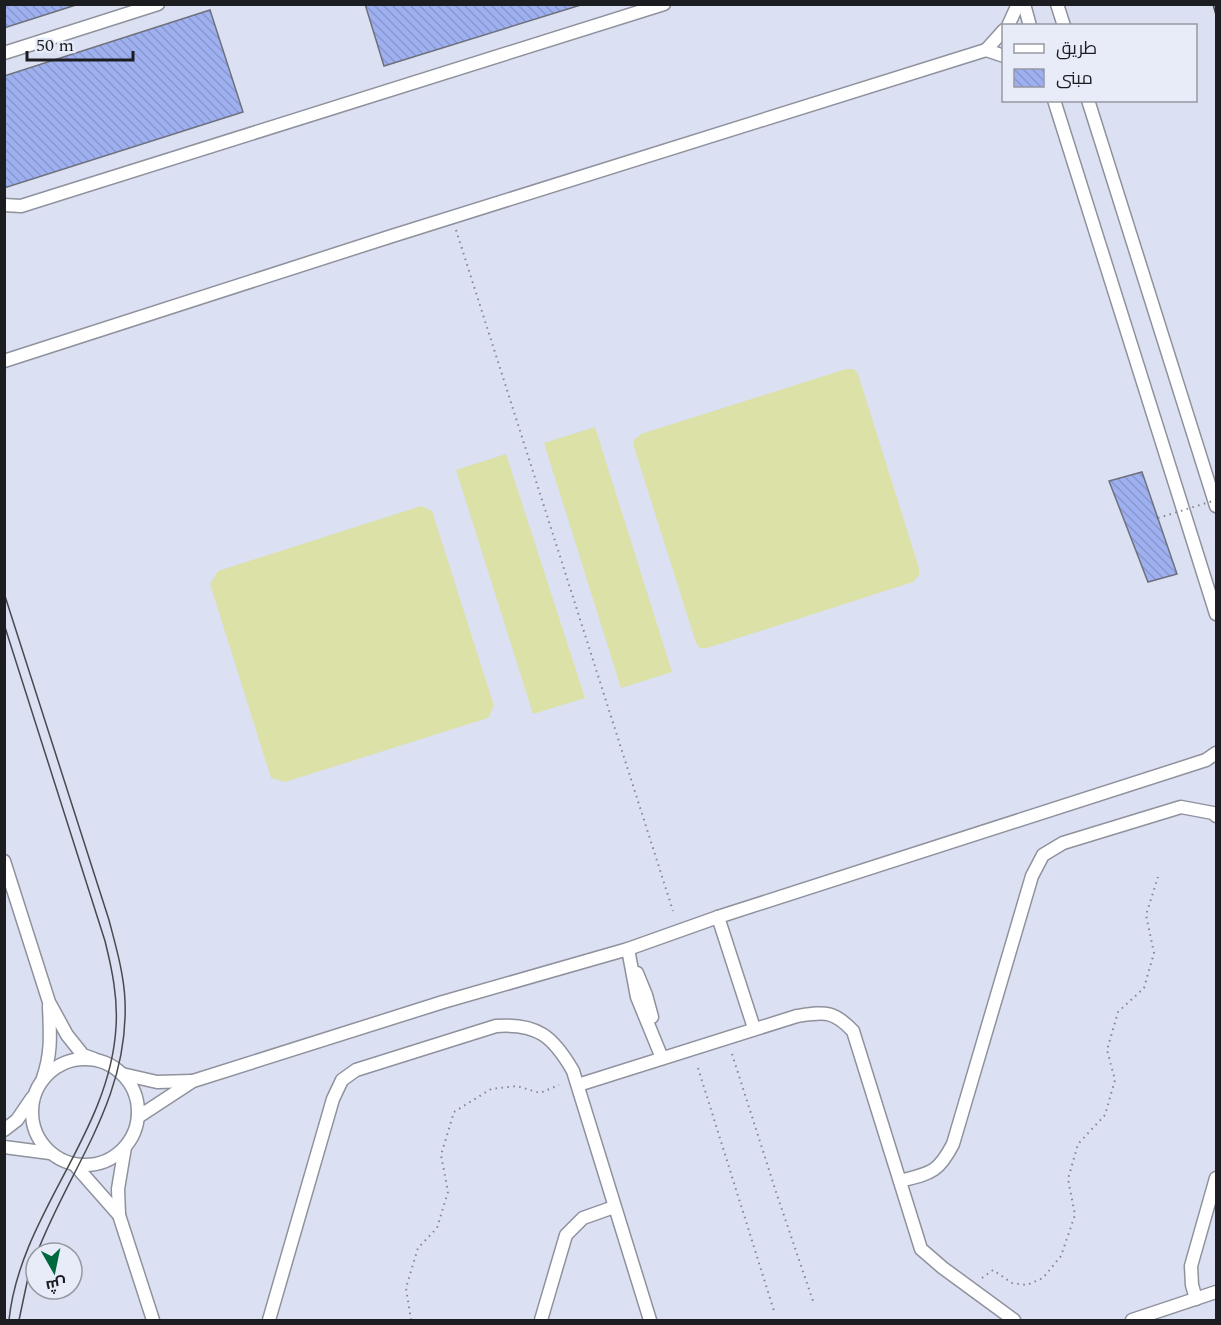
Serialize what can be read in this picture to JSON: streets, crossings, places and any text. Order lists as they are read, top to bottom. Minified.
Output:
{"legend":["طريق","مبنى"],"scale_bar":"50 m","north":"bottom"}
